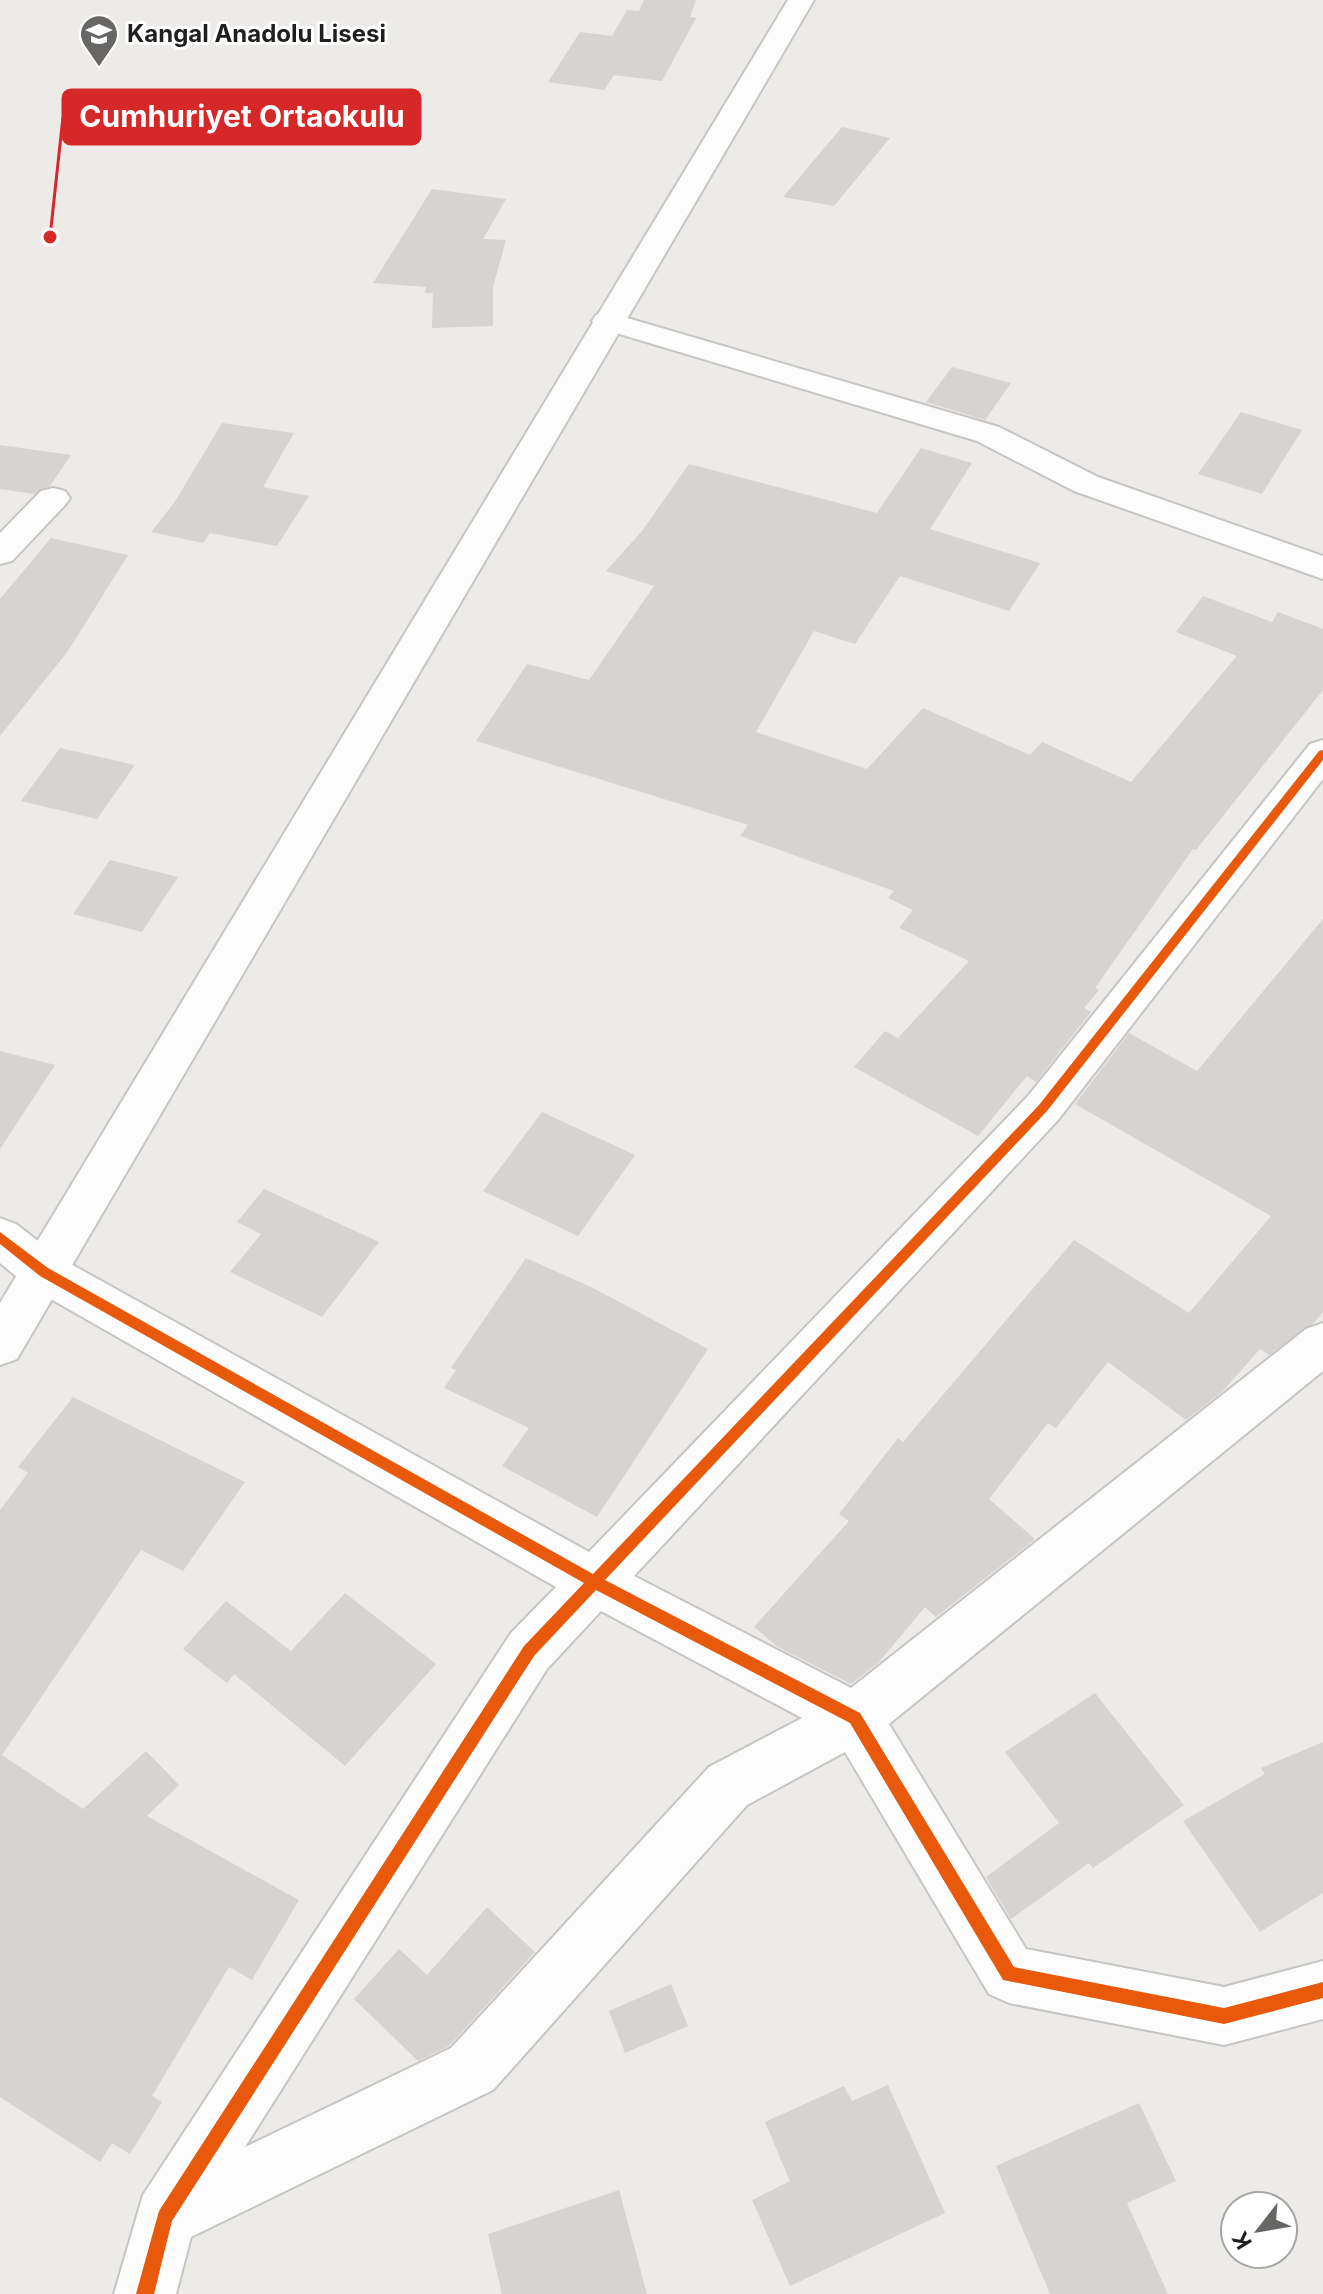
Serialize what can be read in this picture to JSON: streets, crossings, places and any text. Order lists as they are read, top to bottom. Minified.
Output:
{"places":{"school or university":["Kangal Anadolu Lisesi"],"other":["Cumhuriyet Ortaokulu"]},"north":"bottom left"}
